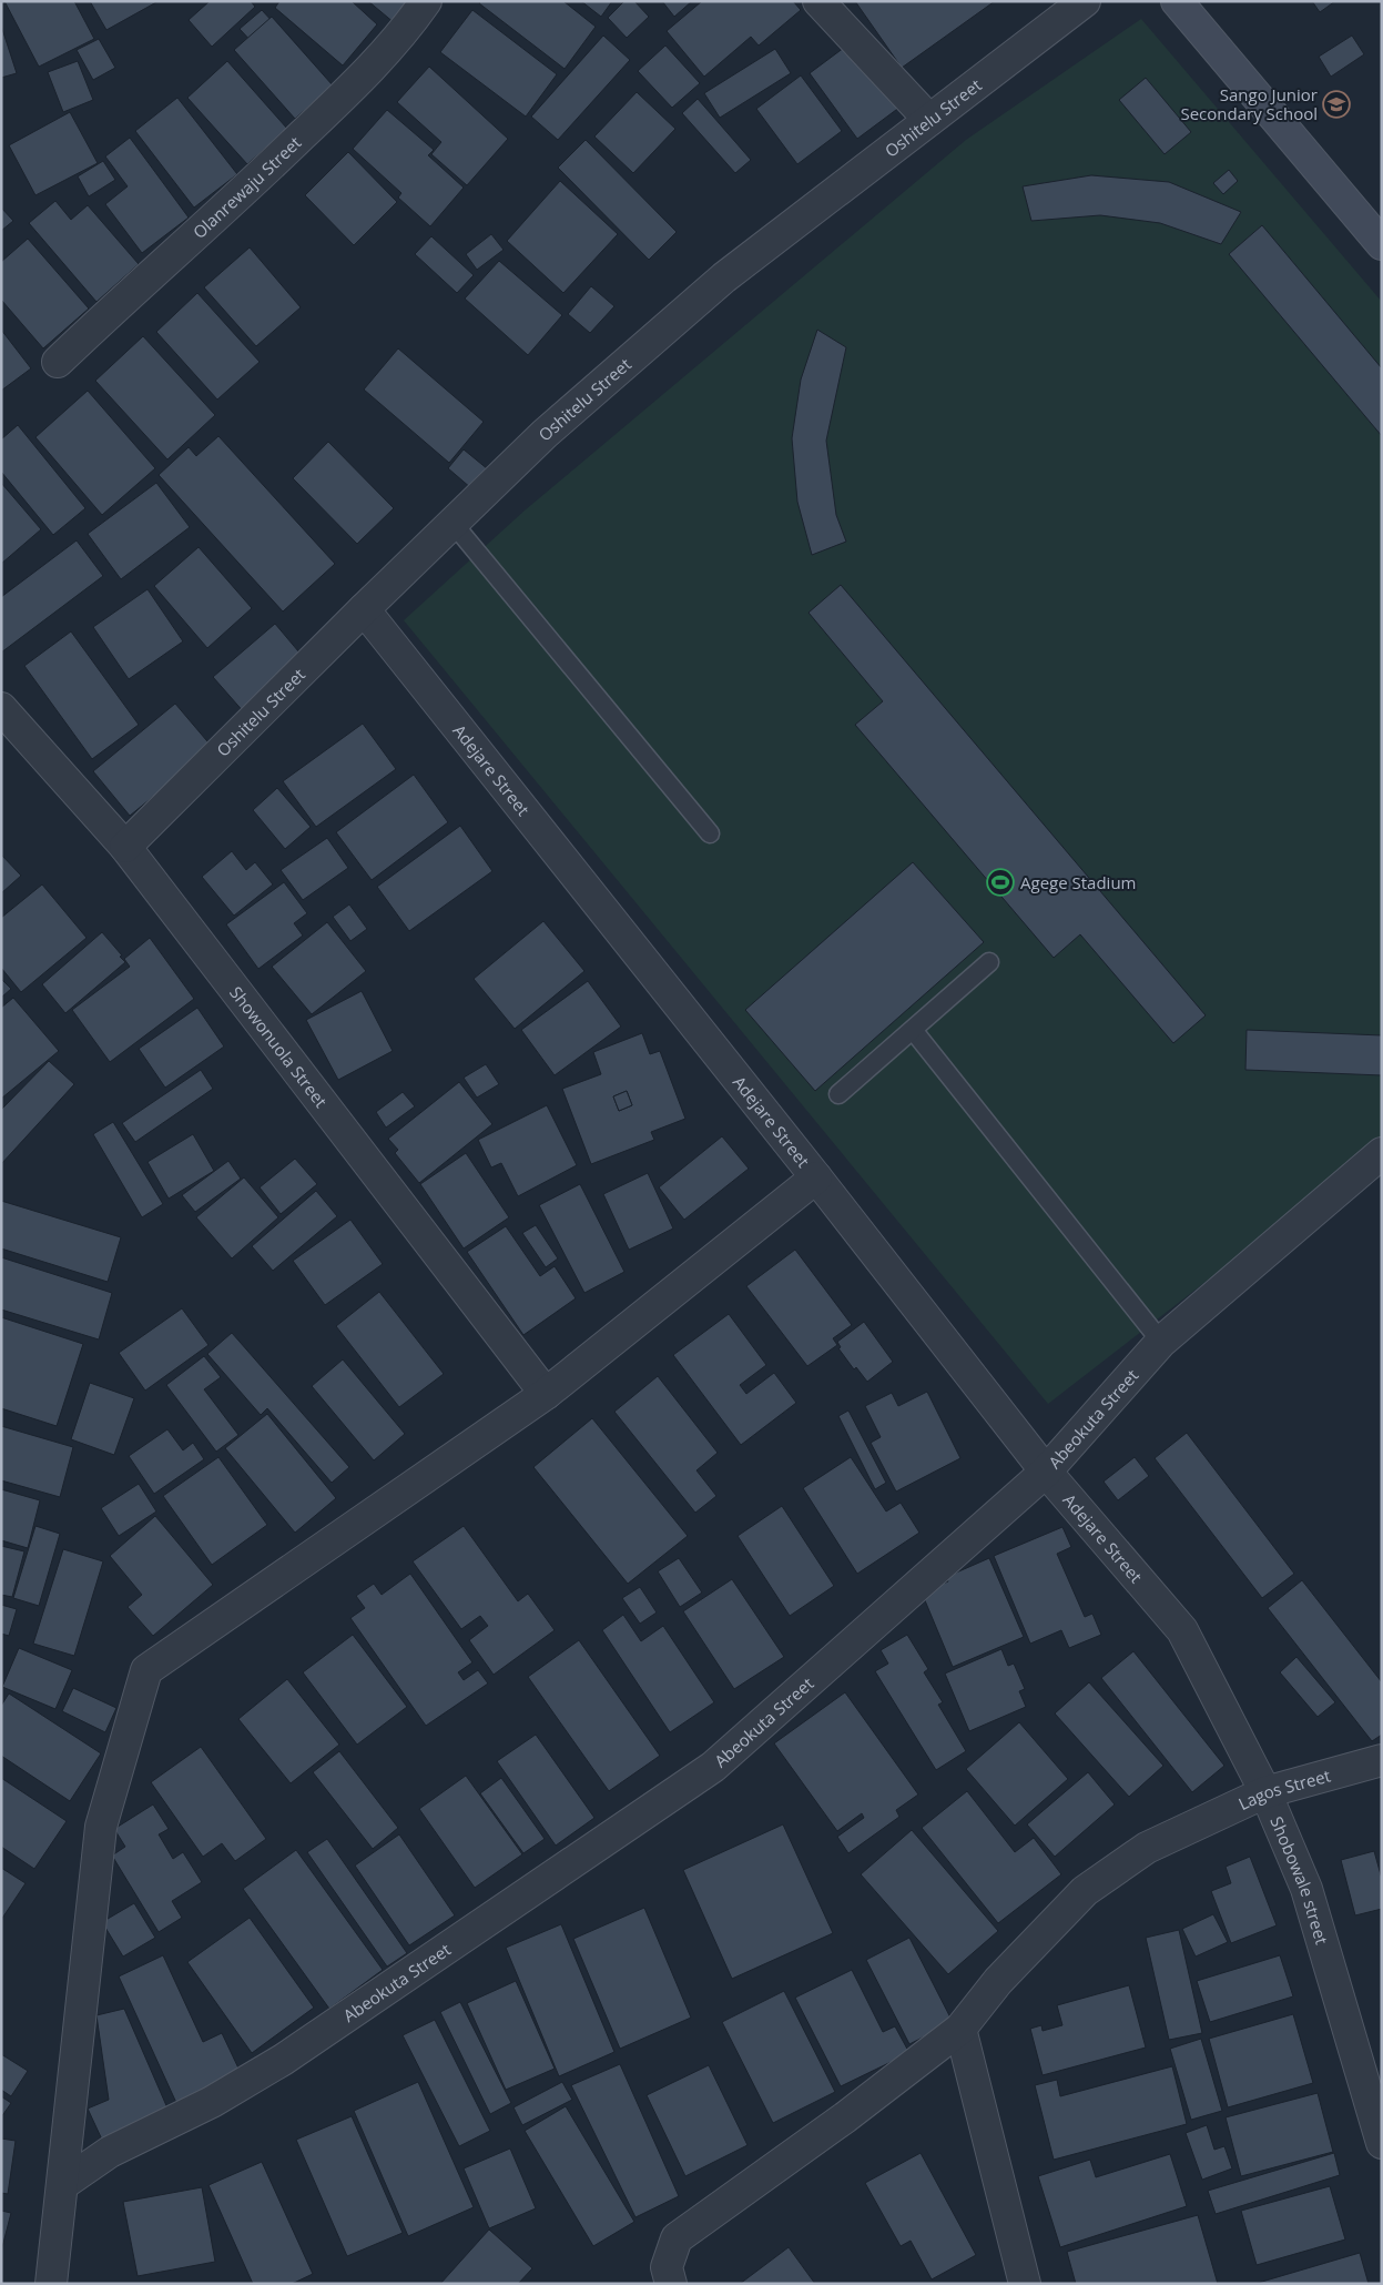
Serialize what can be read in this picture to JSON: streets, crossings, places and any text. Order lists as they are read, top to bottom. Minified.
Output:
{"streets":{"street":["Oshitelu Street","Olanrewaju Street","Adejare Street","Showonuola Street","Abeokuta Street","Lagos Street","Shobowale street"]},"crossings":[["Oshitelu Street","Adejare Street"],["Oshitelu Street","Showonuola Street"],["Adejare Street","Abeokuta Street"],["Adejare Street","Shobowale street"],["Lagos Street","Shobowale street"]],"places":{"school or university":["Sango Junior Secondary School"],"sports":["Agege Stadium"]}}
